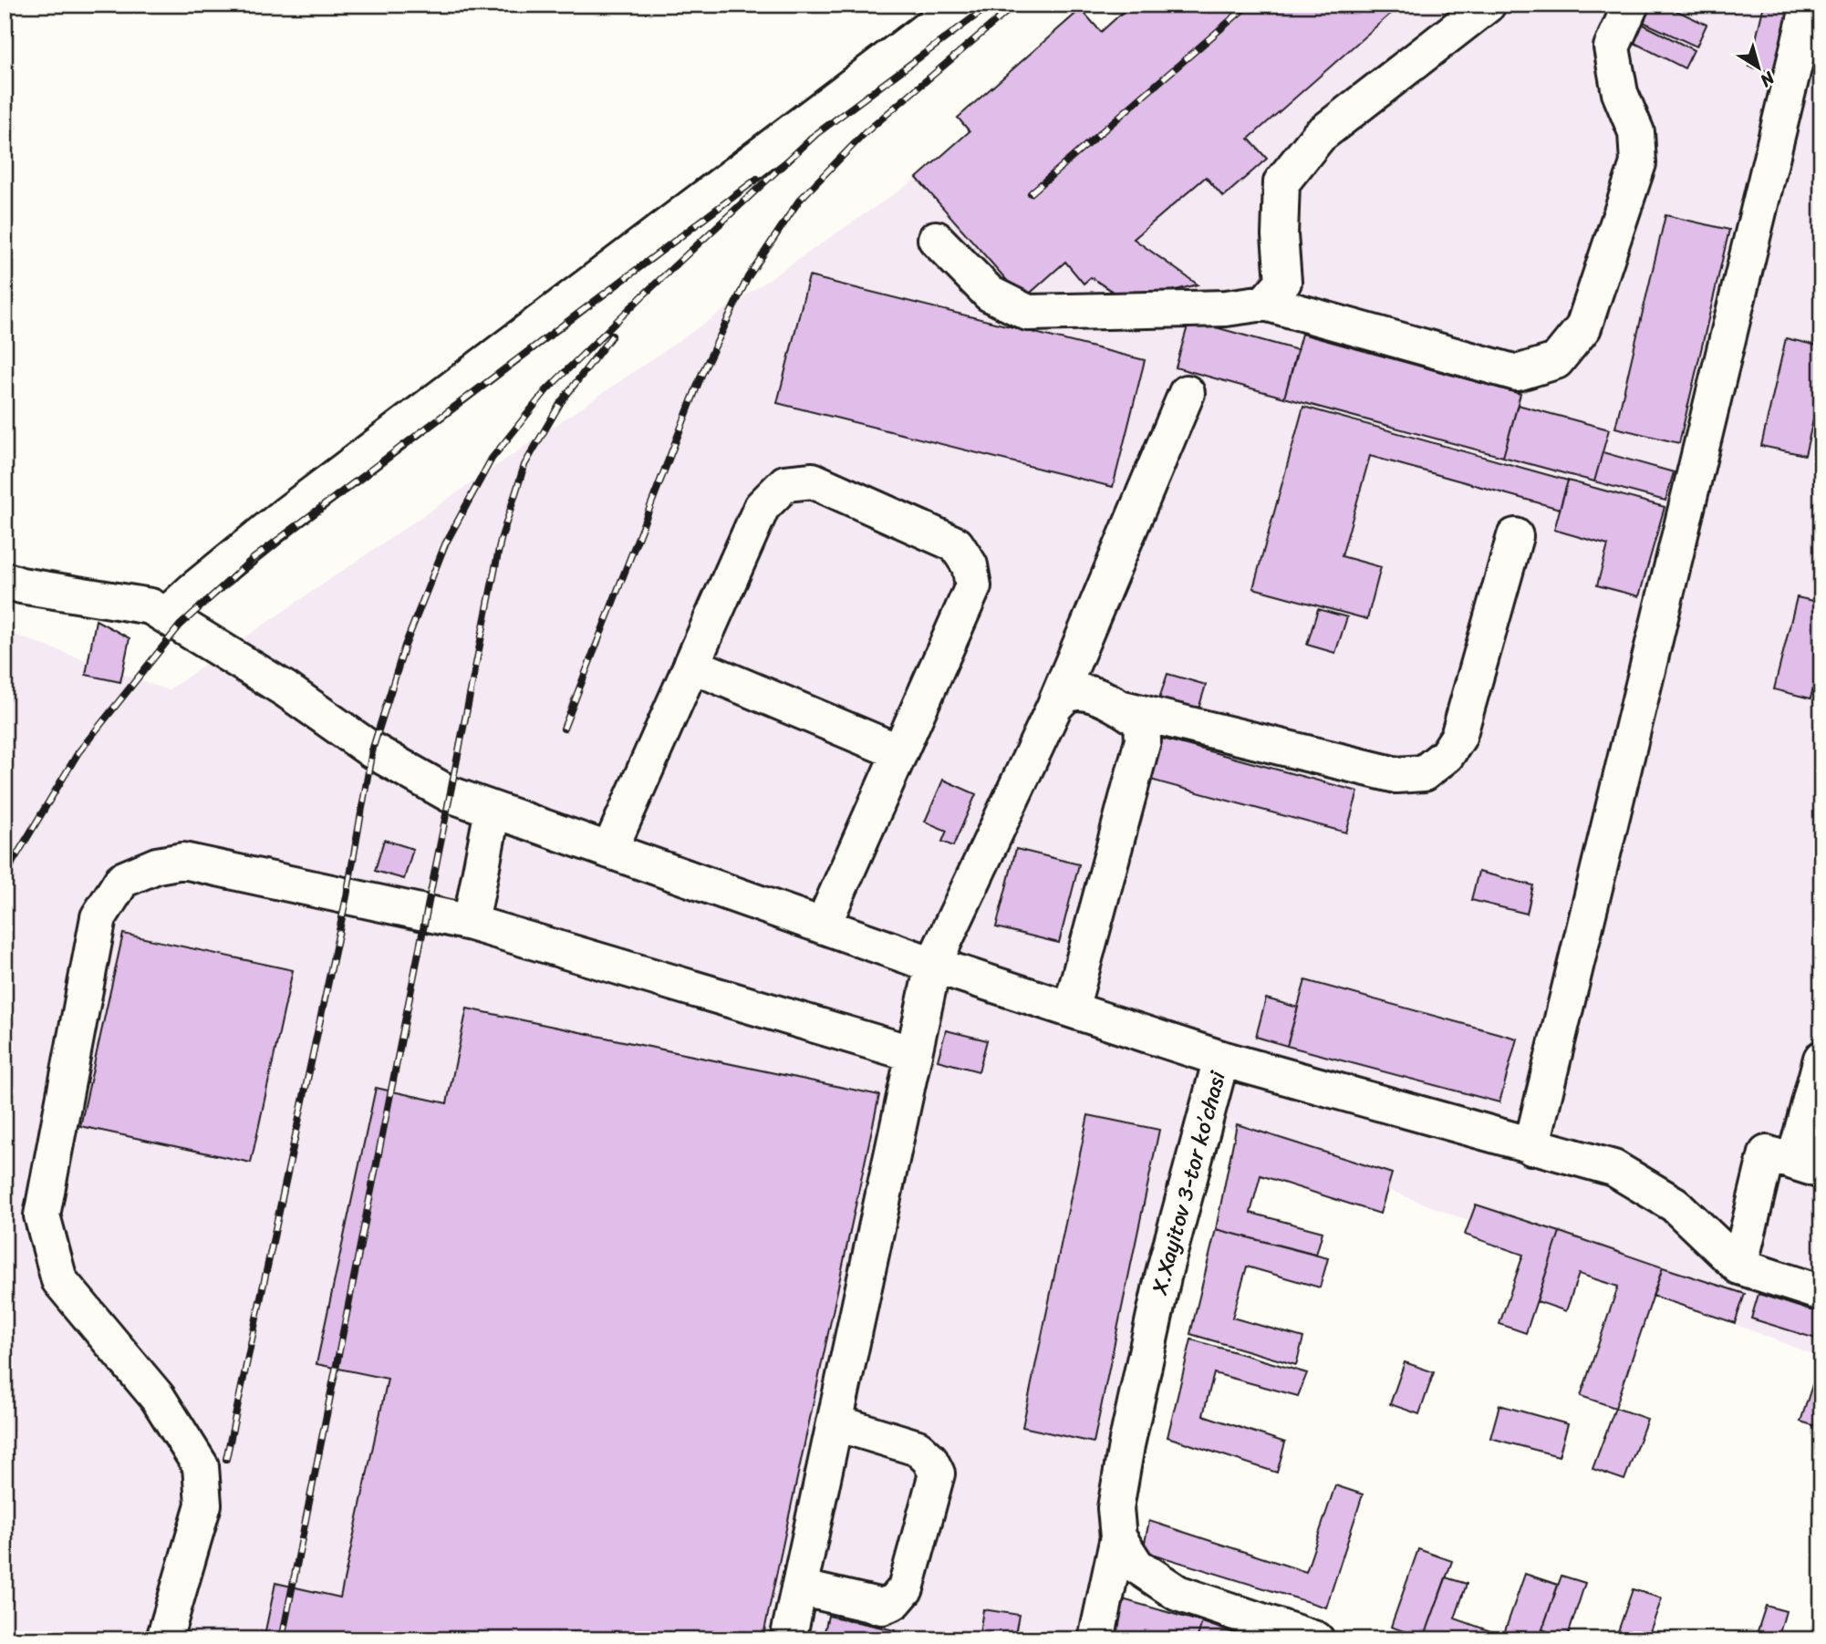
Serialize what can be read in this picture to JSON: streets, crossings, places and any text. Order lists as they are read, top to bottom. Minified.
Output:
{"streets":{"street":["X.Xayitov 3-tor koʼchasi"]},"north":"bottom right"}
